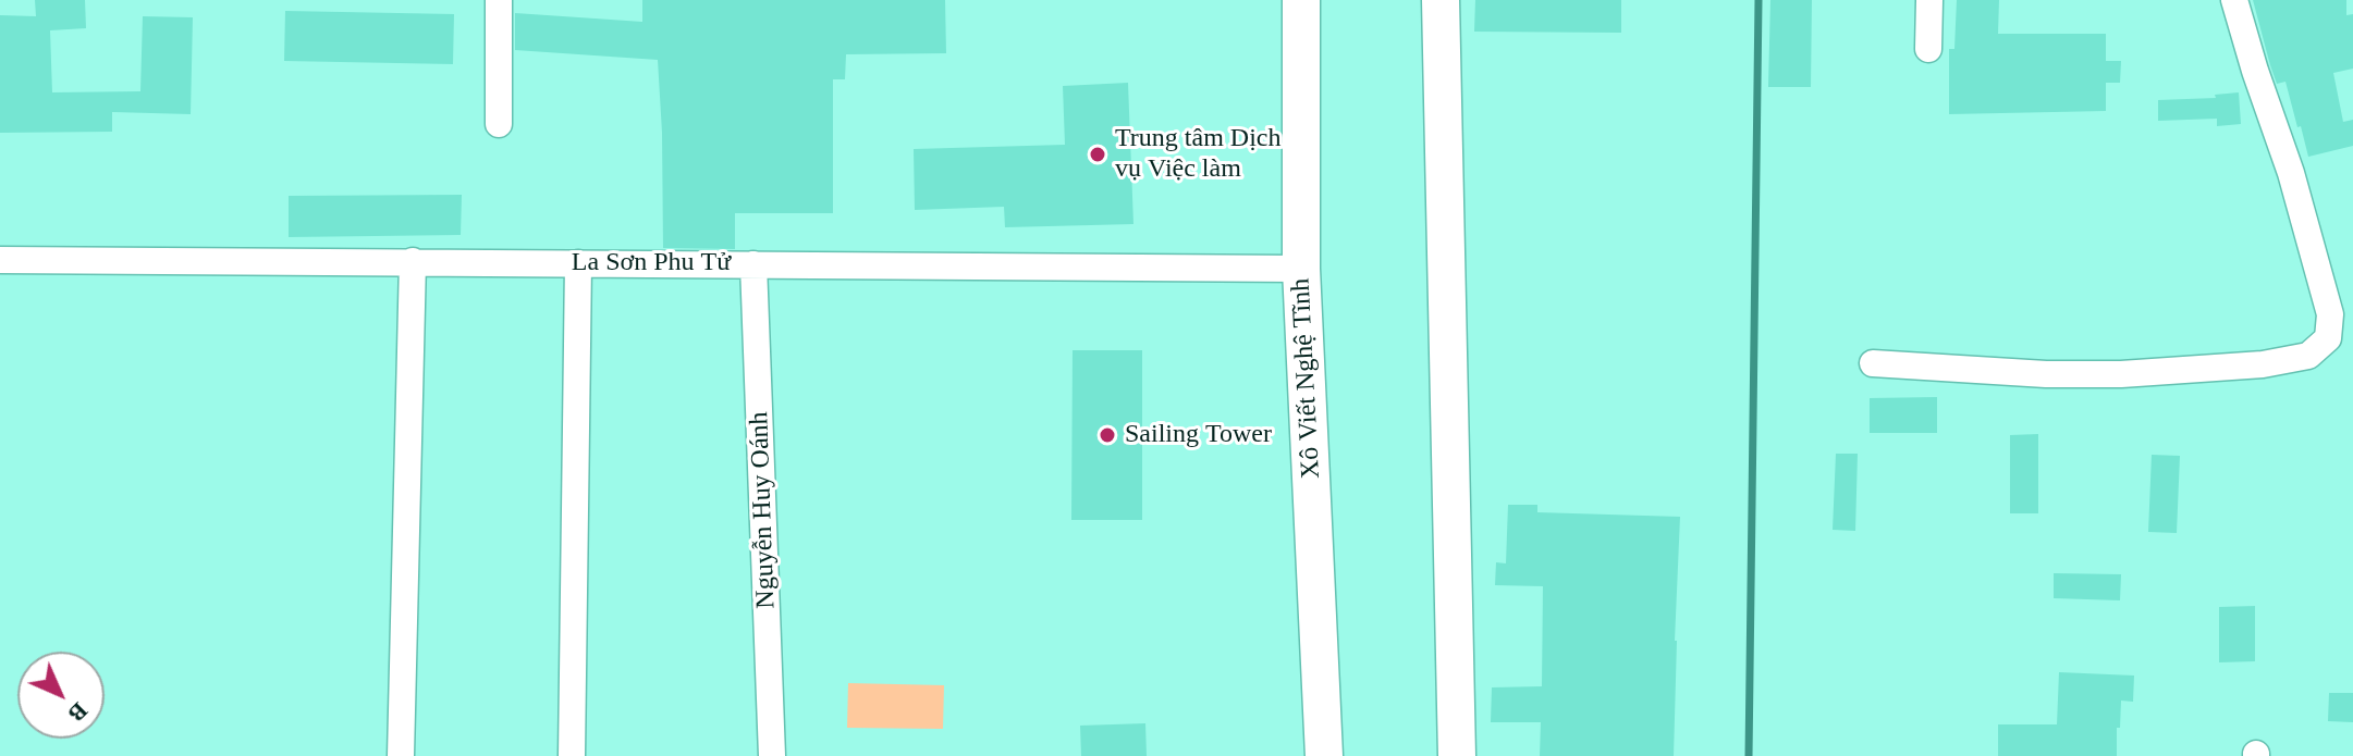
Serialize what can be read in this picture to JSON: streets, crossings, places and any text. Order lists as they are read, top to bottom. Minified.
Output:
{"streets":{"street":["La Sơn Phu Tử","Xô Viết Nghệ Tĩnh","Nguyễn Huy Oánh"]},"crossings":[["La Sơn Phu Tử","Xô Viết Nghệ Tĩnh"],["La Sơn Phu Tử","Nguyễn Huy Oánh"]],"places":["Trung tâm Dịch vụ Việc làm","Sailing Tower"],"north":"bottom right"}
